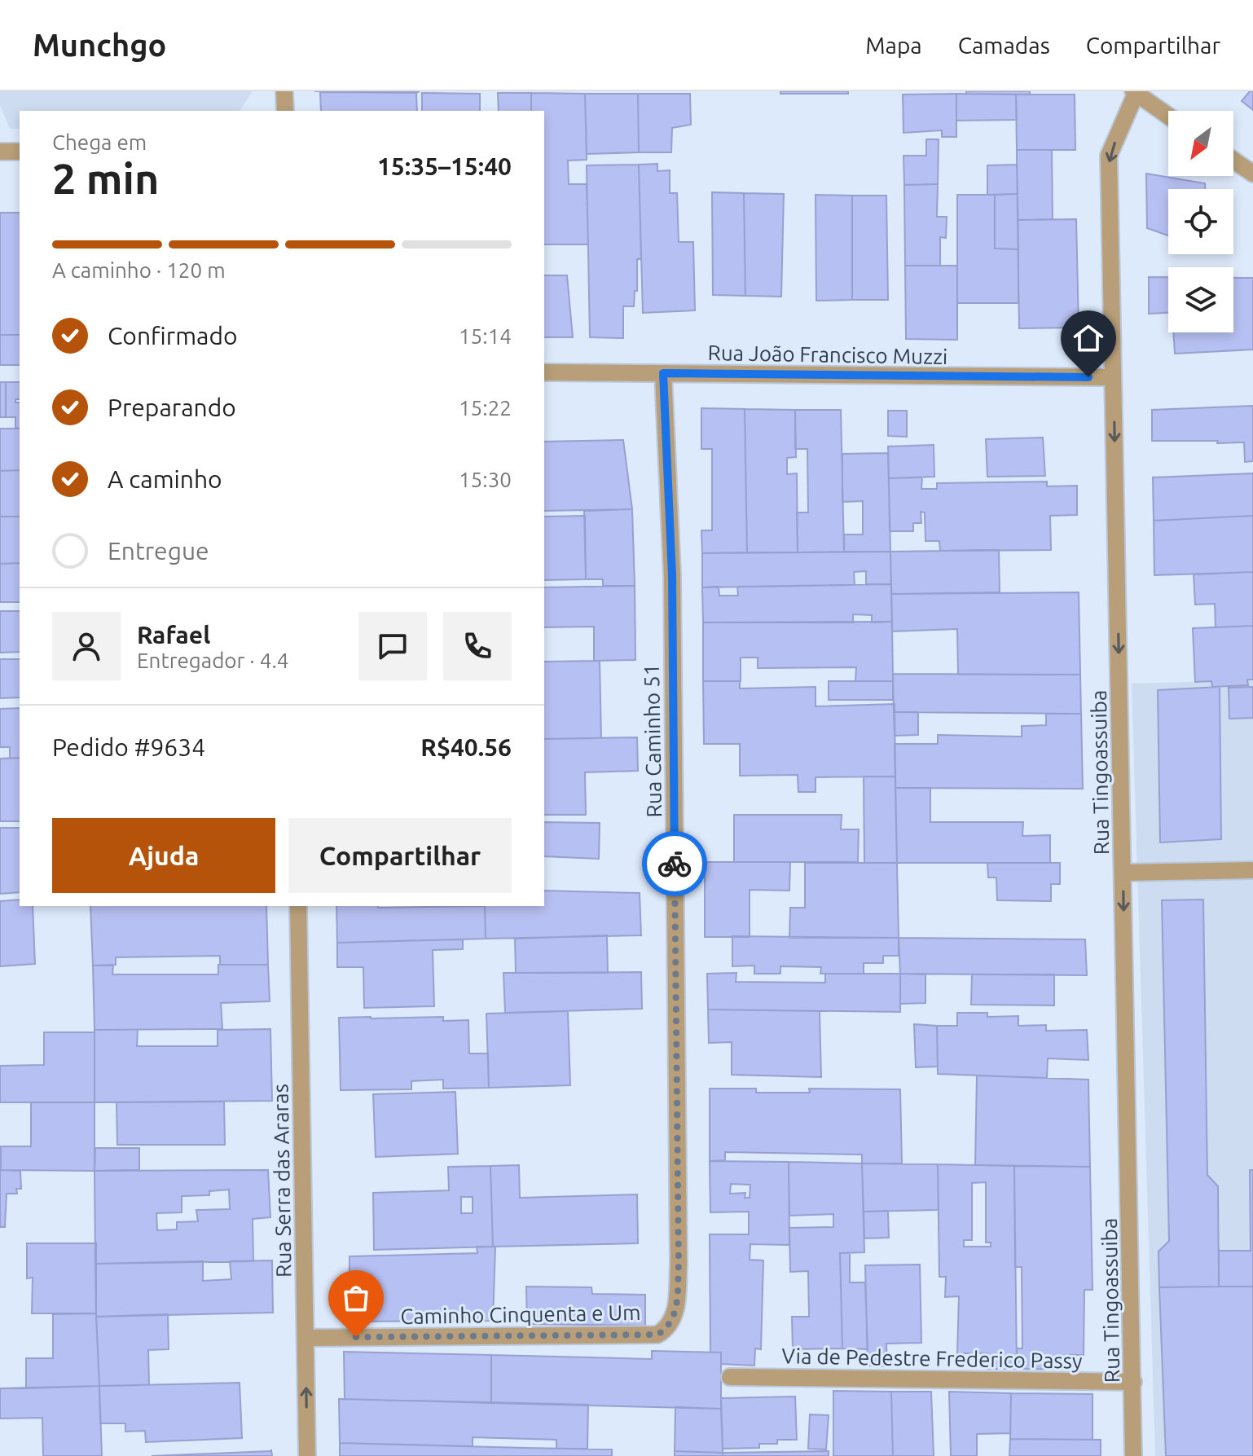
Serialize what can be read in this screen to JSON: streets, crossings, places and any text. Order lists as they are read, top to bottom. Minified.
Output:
{"streets":{"street":["Rua João Francisco Muzzi","Rua Caminho 51","Rua Tingoassuiba","Rua Serra das Araras","Caminho Cinquenta e Um","Via de Pedestre Frederico Passy"]},"crossings":[["Rua João Francisco Muzzi","Rua Caminho 51"],["Rua João Francisco Muzzi","Rua Tingoassuiba"],["Rua Caminho 51","Caminho Cinquenta e Um"],["Rua Tingoassuiba","Via de Pedestre Frederico Passy"],["Rua Serra das Araras","Caminho Cinquenta e Um"]],"one_way":["Rua Tingoassuiba"],"north":"bottom left","page":{"header":"Munchgo","nav":["Mapa","Camadas","Compartilhar"],"heading":["2 min","Chega em","15:35–15:40"],"panel":["Rafael","Entregador · 4.4","Pedido #9634","R$40.56"],"bar":"A caminho · 120 m","list":[["Confirmado","15:14"],["Preparando","15:22"],["A caminho","15:30"],"Entregue"],"buttons":["Ajuda","Compartilhar"]}}
